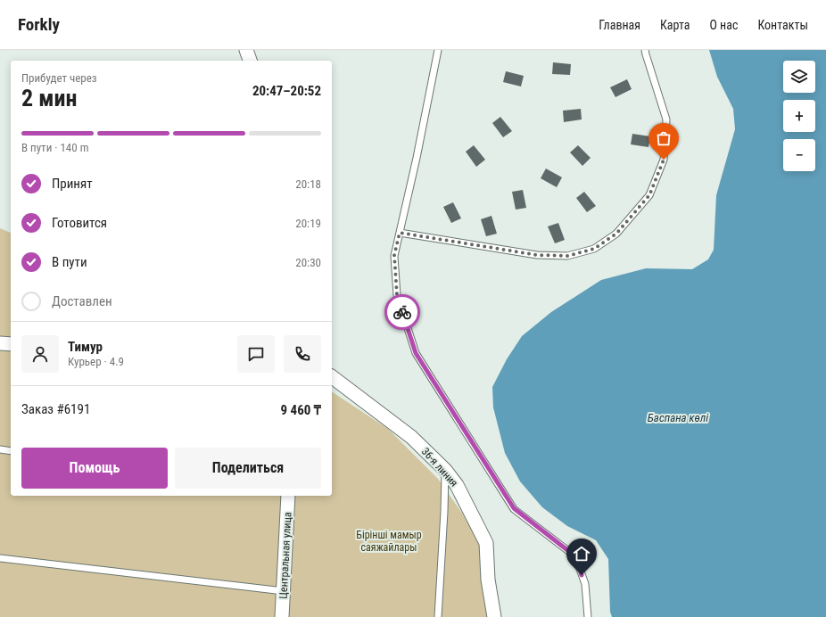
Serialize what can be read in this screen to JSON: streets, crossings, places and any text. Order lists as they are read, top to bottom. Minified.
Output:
{"streets":{"street":["36-я линия","Центральная улица"]},"water":["Баспана көлі"],"parks":["Бірінші мамыр саяжайлары"],"page":{"header":"Forkly","nav":["Главная","Карта","О нас","Контакты"],"map_buttons":["+","−"],"heading":["2 мин","Прибудет через","20:47–20:52"],"panel":["Тимур","Курьер · 4.9","Заказ #6191","9 460 ₸"],"bar":"В пути · 140 m","list":[["Принят","20:18"],["Готовится","20:19"],["В пути","20:30"],"Доставлен"],"buttons":["Помощь","Поделиться"]}}
